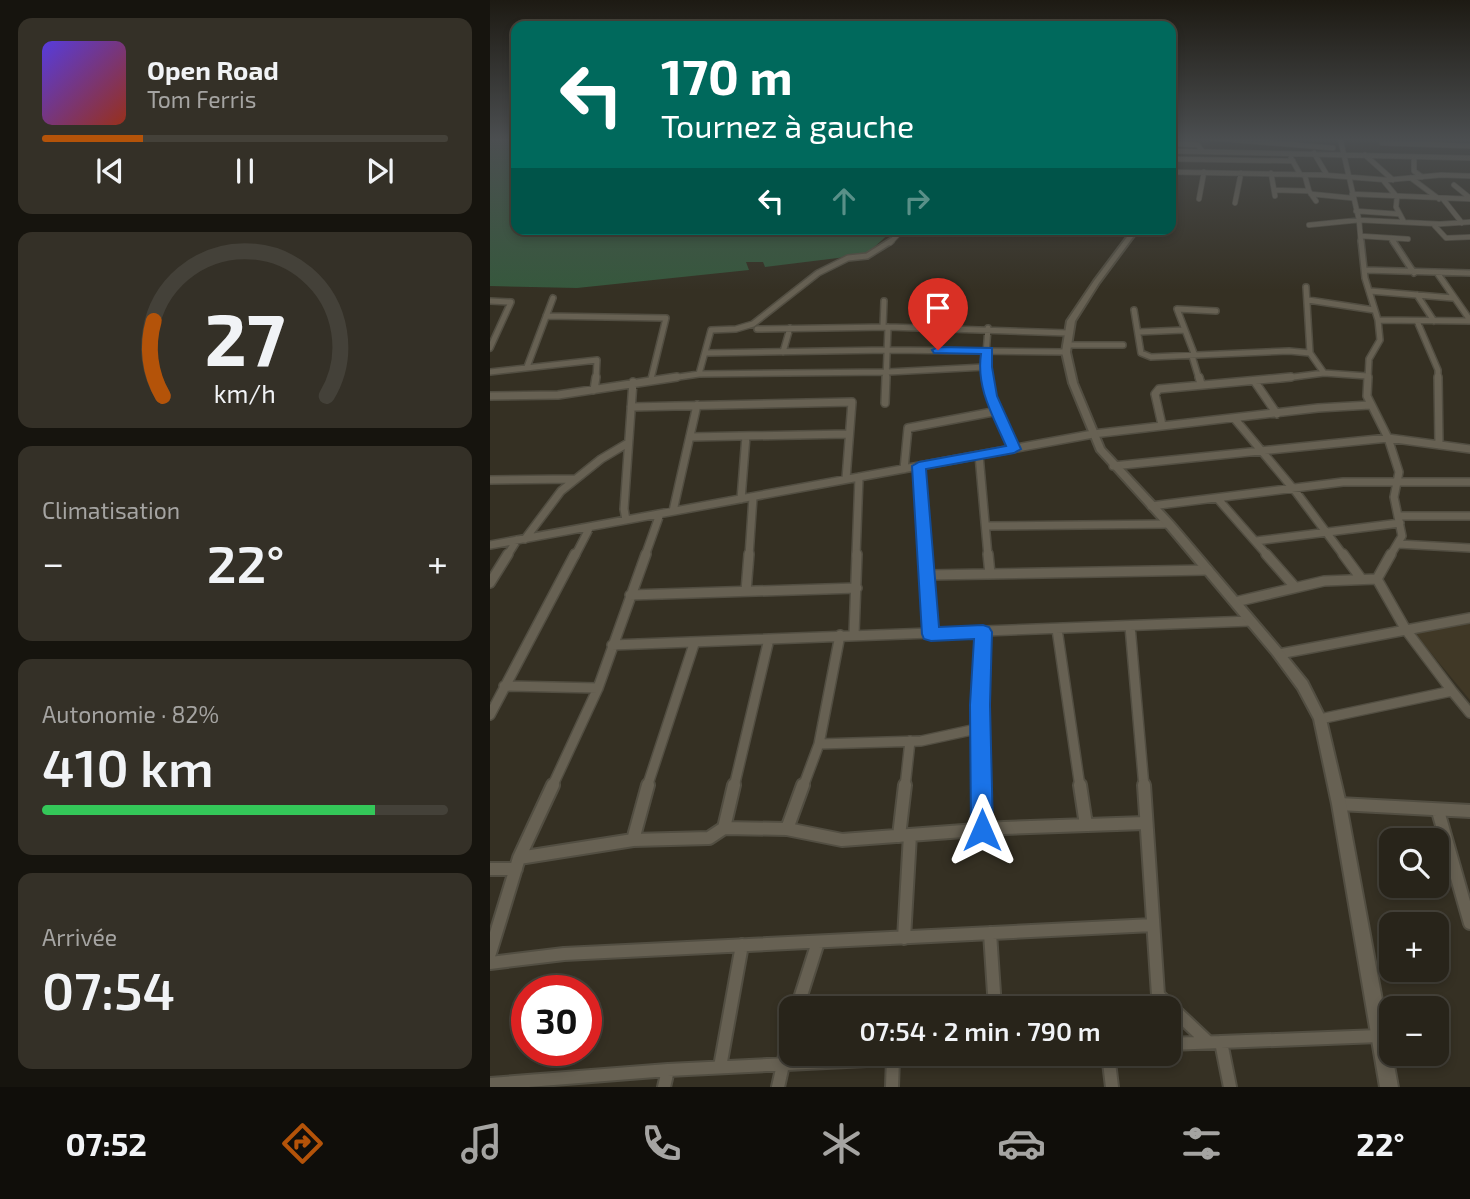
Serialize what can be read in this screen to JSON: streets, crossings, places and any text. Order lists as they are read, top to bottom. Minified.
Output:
{"page":{"turn":["170 m","Tournez à gauche"],"song":["Open Road","Tom Ferris"],"tile":["Climatisation",["Autonomie · 82%","410 km"],["Arrivée","07:54"]],"heat":["−","22°","+"],"map_buttons":["+","−"],"limit":"30","trip":"07:54 · 2 min · 790 m","tabs":["07:52","22°"],"gauge":["27","km/h"]}}
